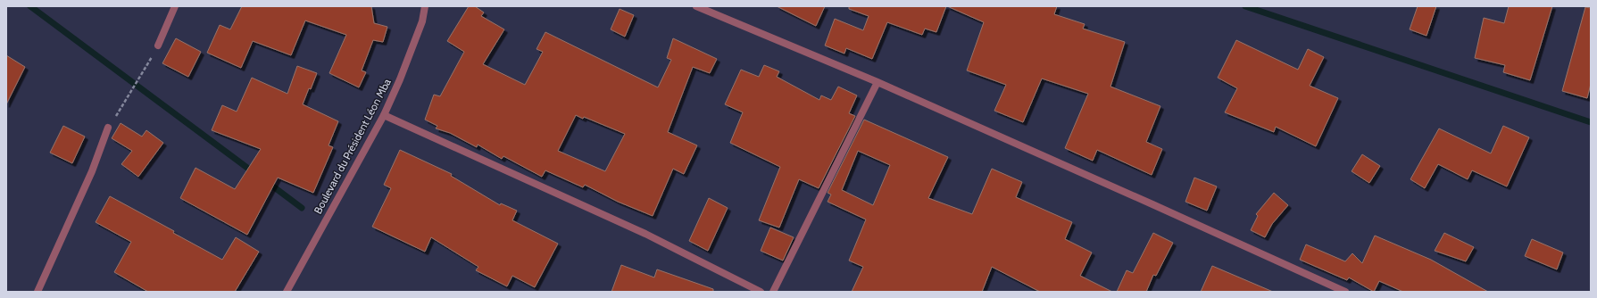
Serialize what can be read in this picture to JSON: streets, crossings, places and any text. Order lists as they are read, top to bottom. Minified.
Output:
{"streets":{"street":["Boulevard du Président Léon Mba"]}}
